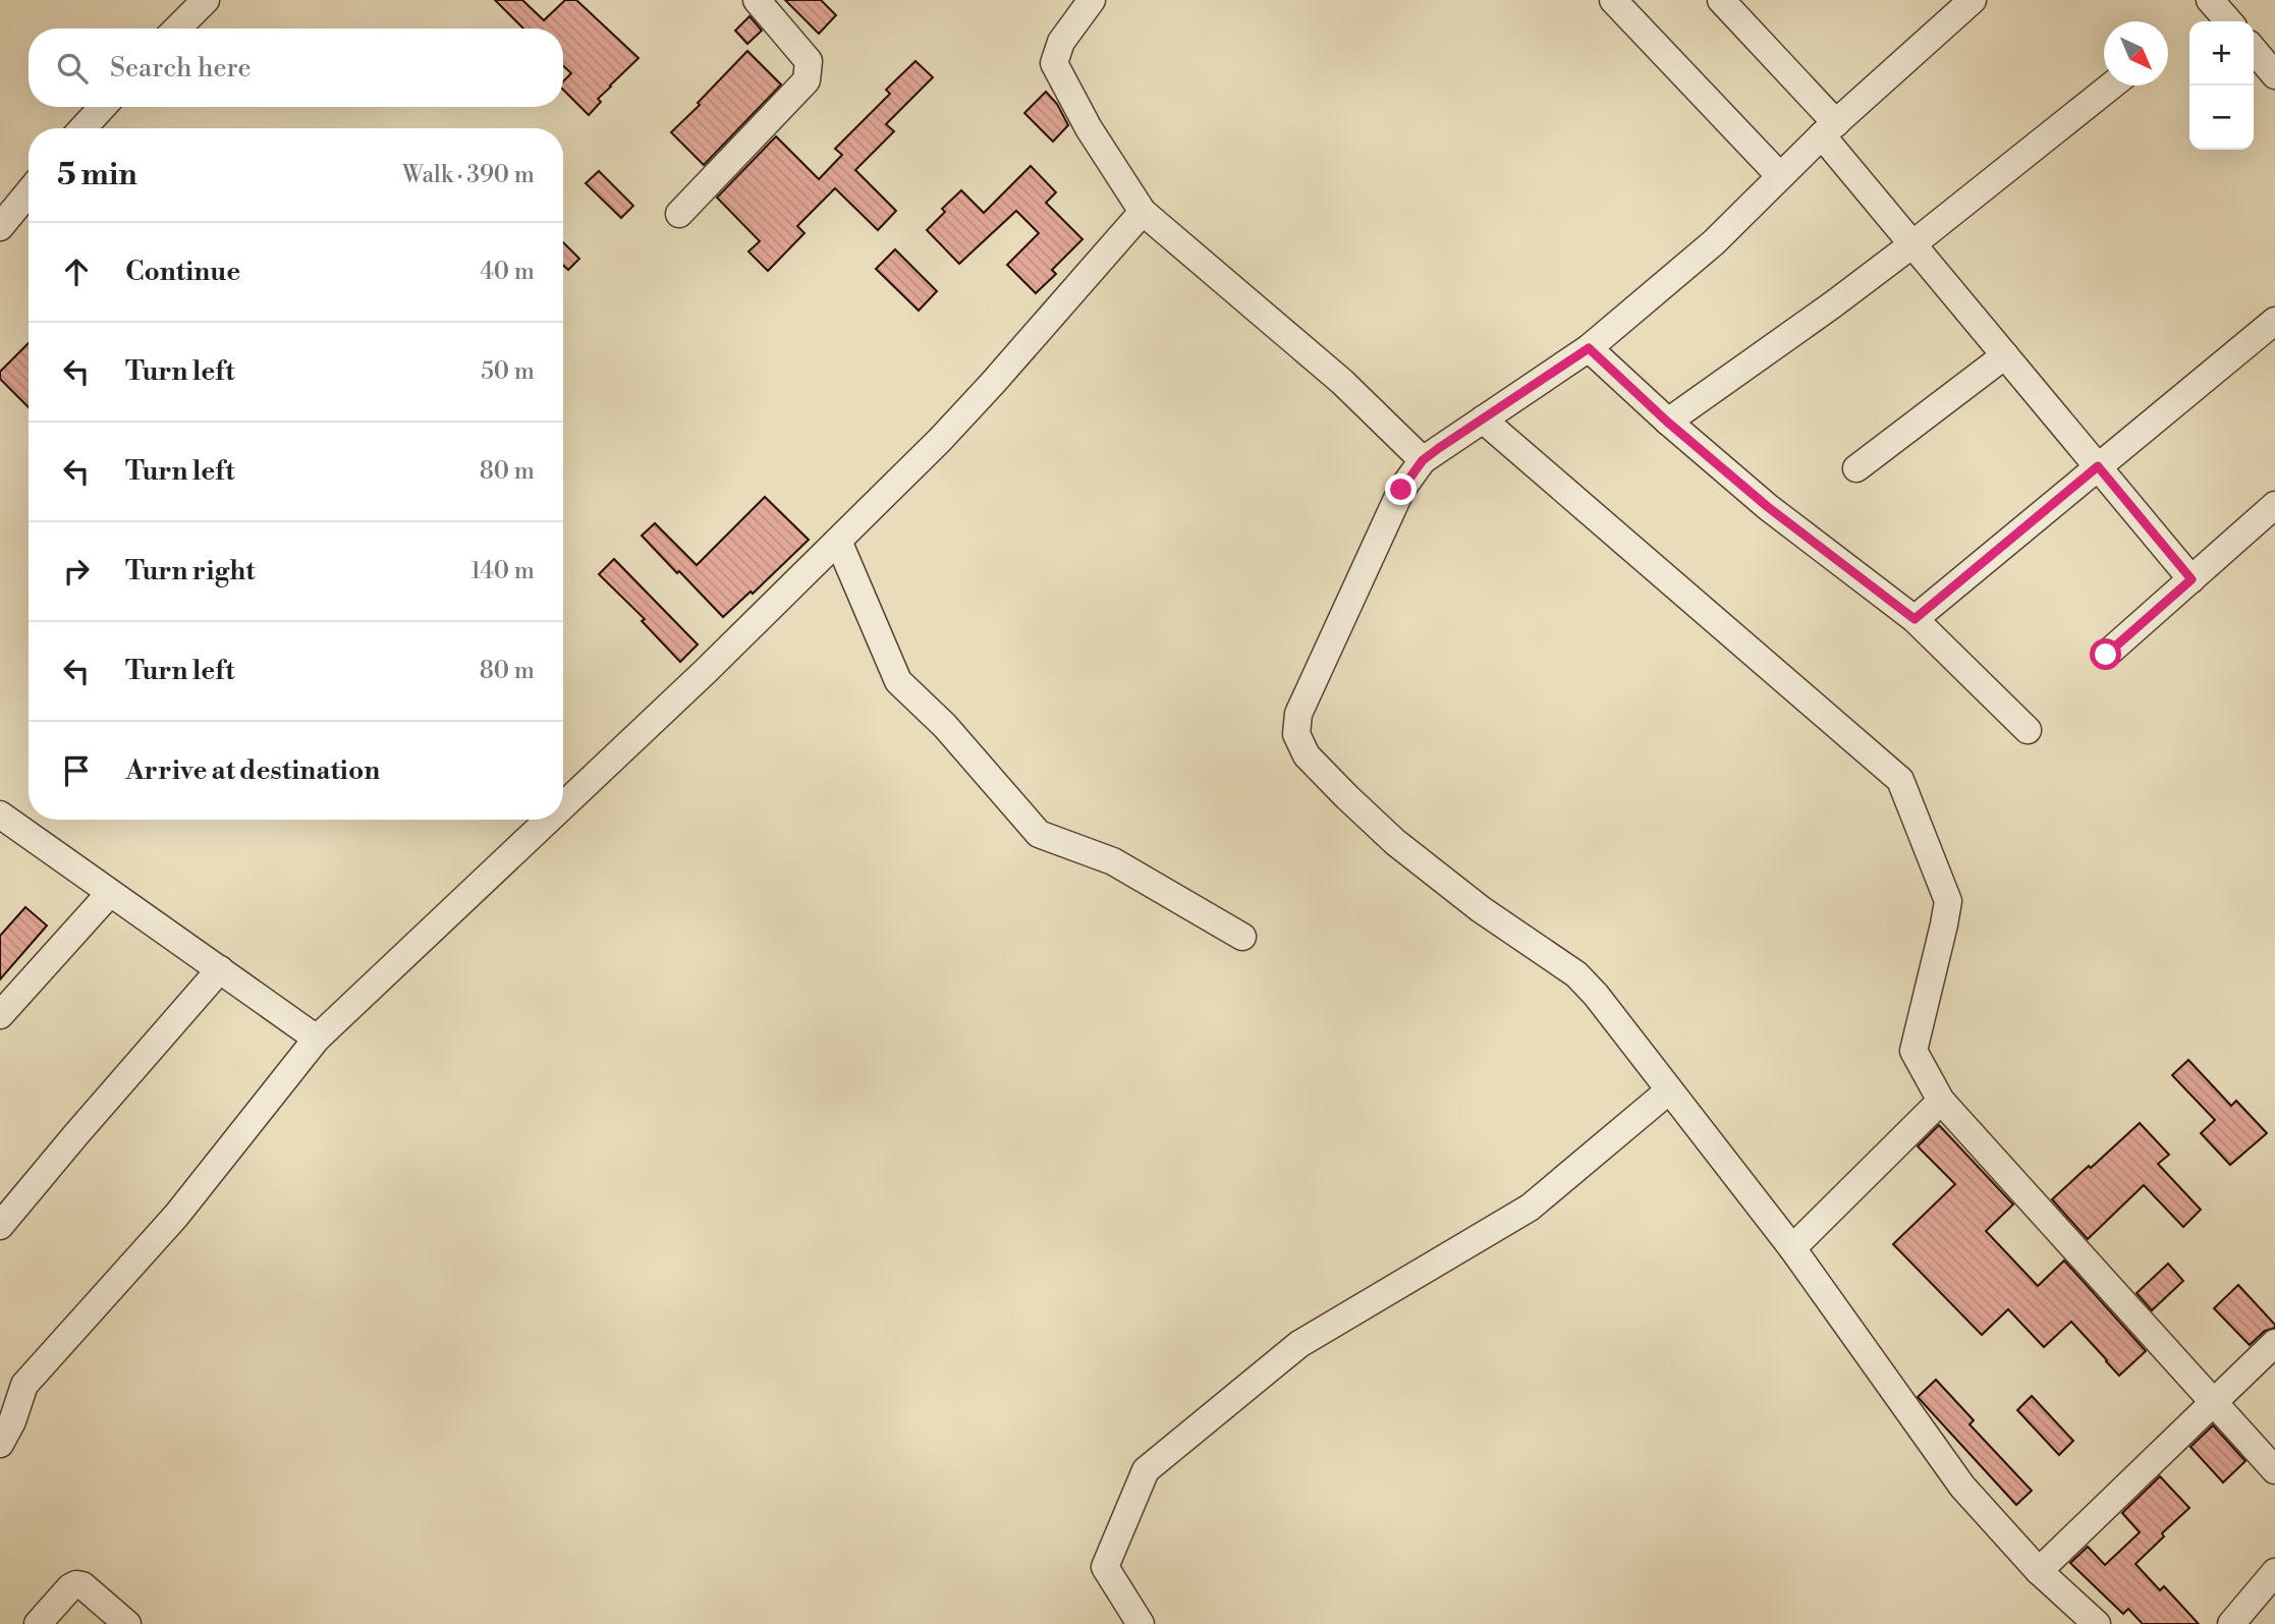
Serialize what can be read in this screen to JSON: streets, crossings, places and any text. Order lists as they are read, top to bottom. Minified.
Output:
{"north":"bottom right","page":{"map_buttons":["+","−"],"search":"Search here","heading":["5 min","Walk · 390 m"],"list":[["Continue","40 m"],["Turn left","50 m"],["Turn left","80 m"],["Turn right","140 m"],["Turn left","80 m"],"Arrive at destination"]}}
